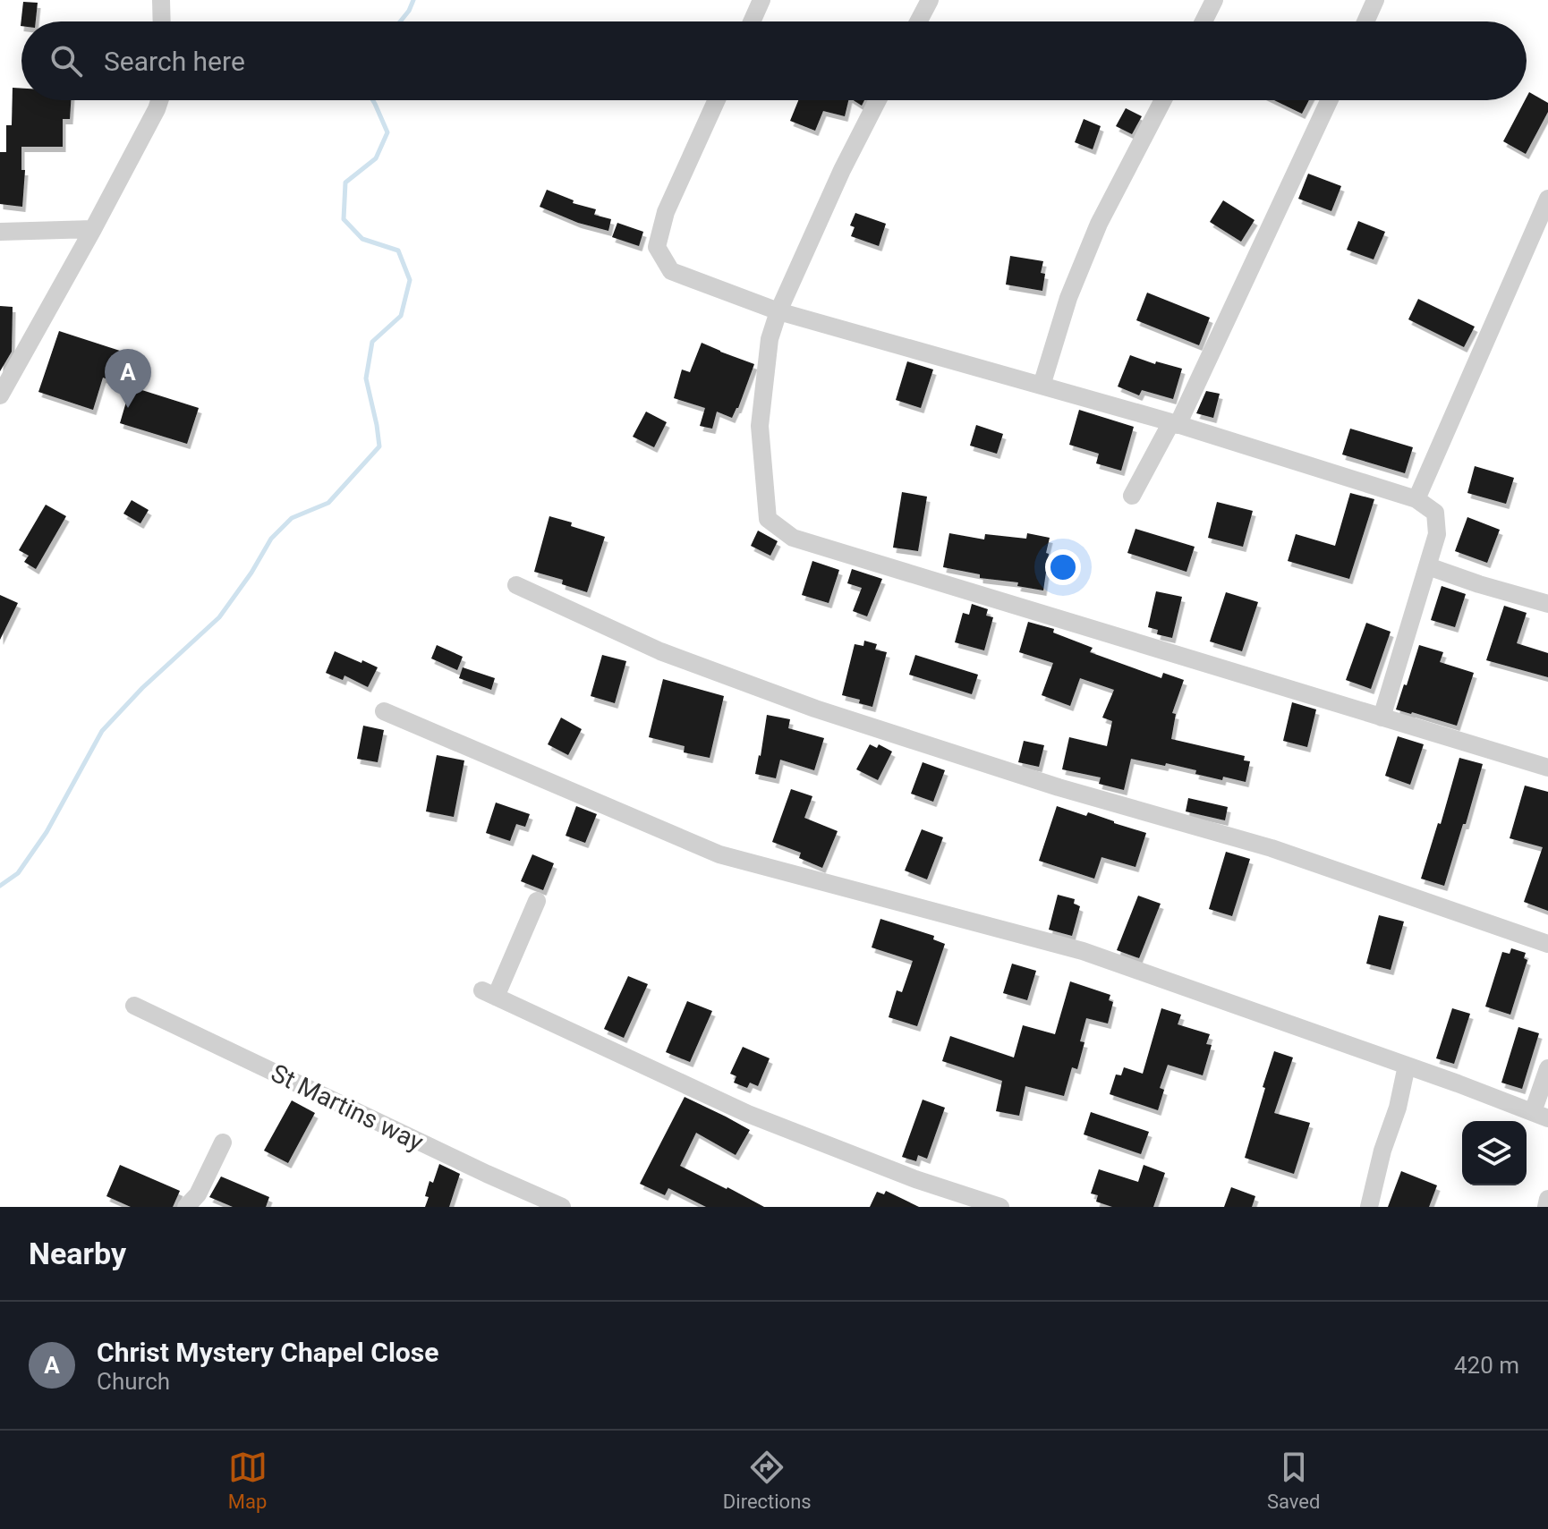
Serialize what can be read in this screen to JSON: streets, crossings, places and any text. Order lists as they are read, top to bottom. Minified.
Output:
{"streets":{"street":["St Martins way"]},"page":{"search":"Search here","pins":"A","heading":"Nearby","list":[{"mark":"A","name":"Christ Mystery Chapel Close","note":"Church","value":"420 m"}],"nav":["Map","Directions","Saved"]}}
